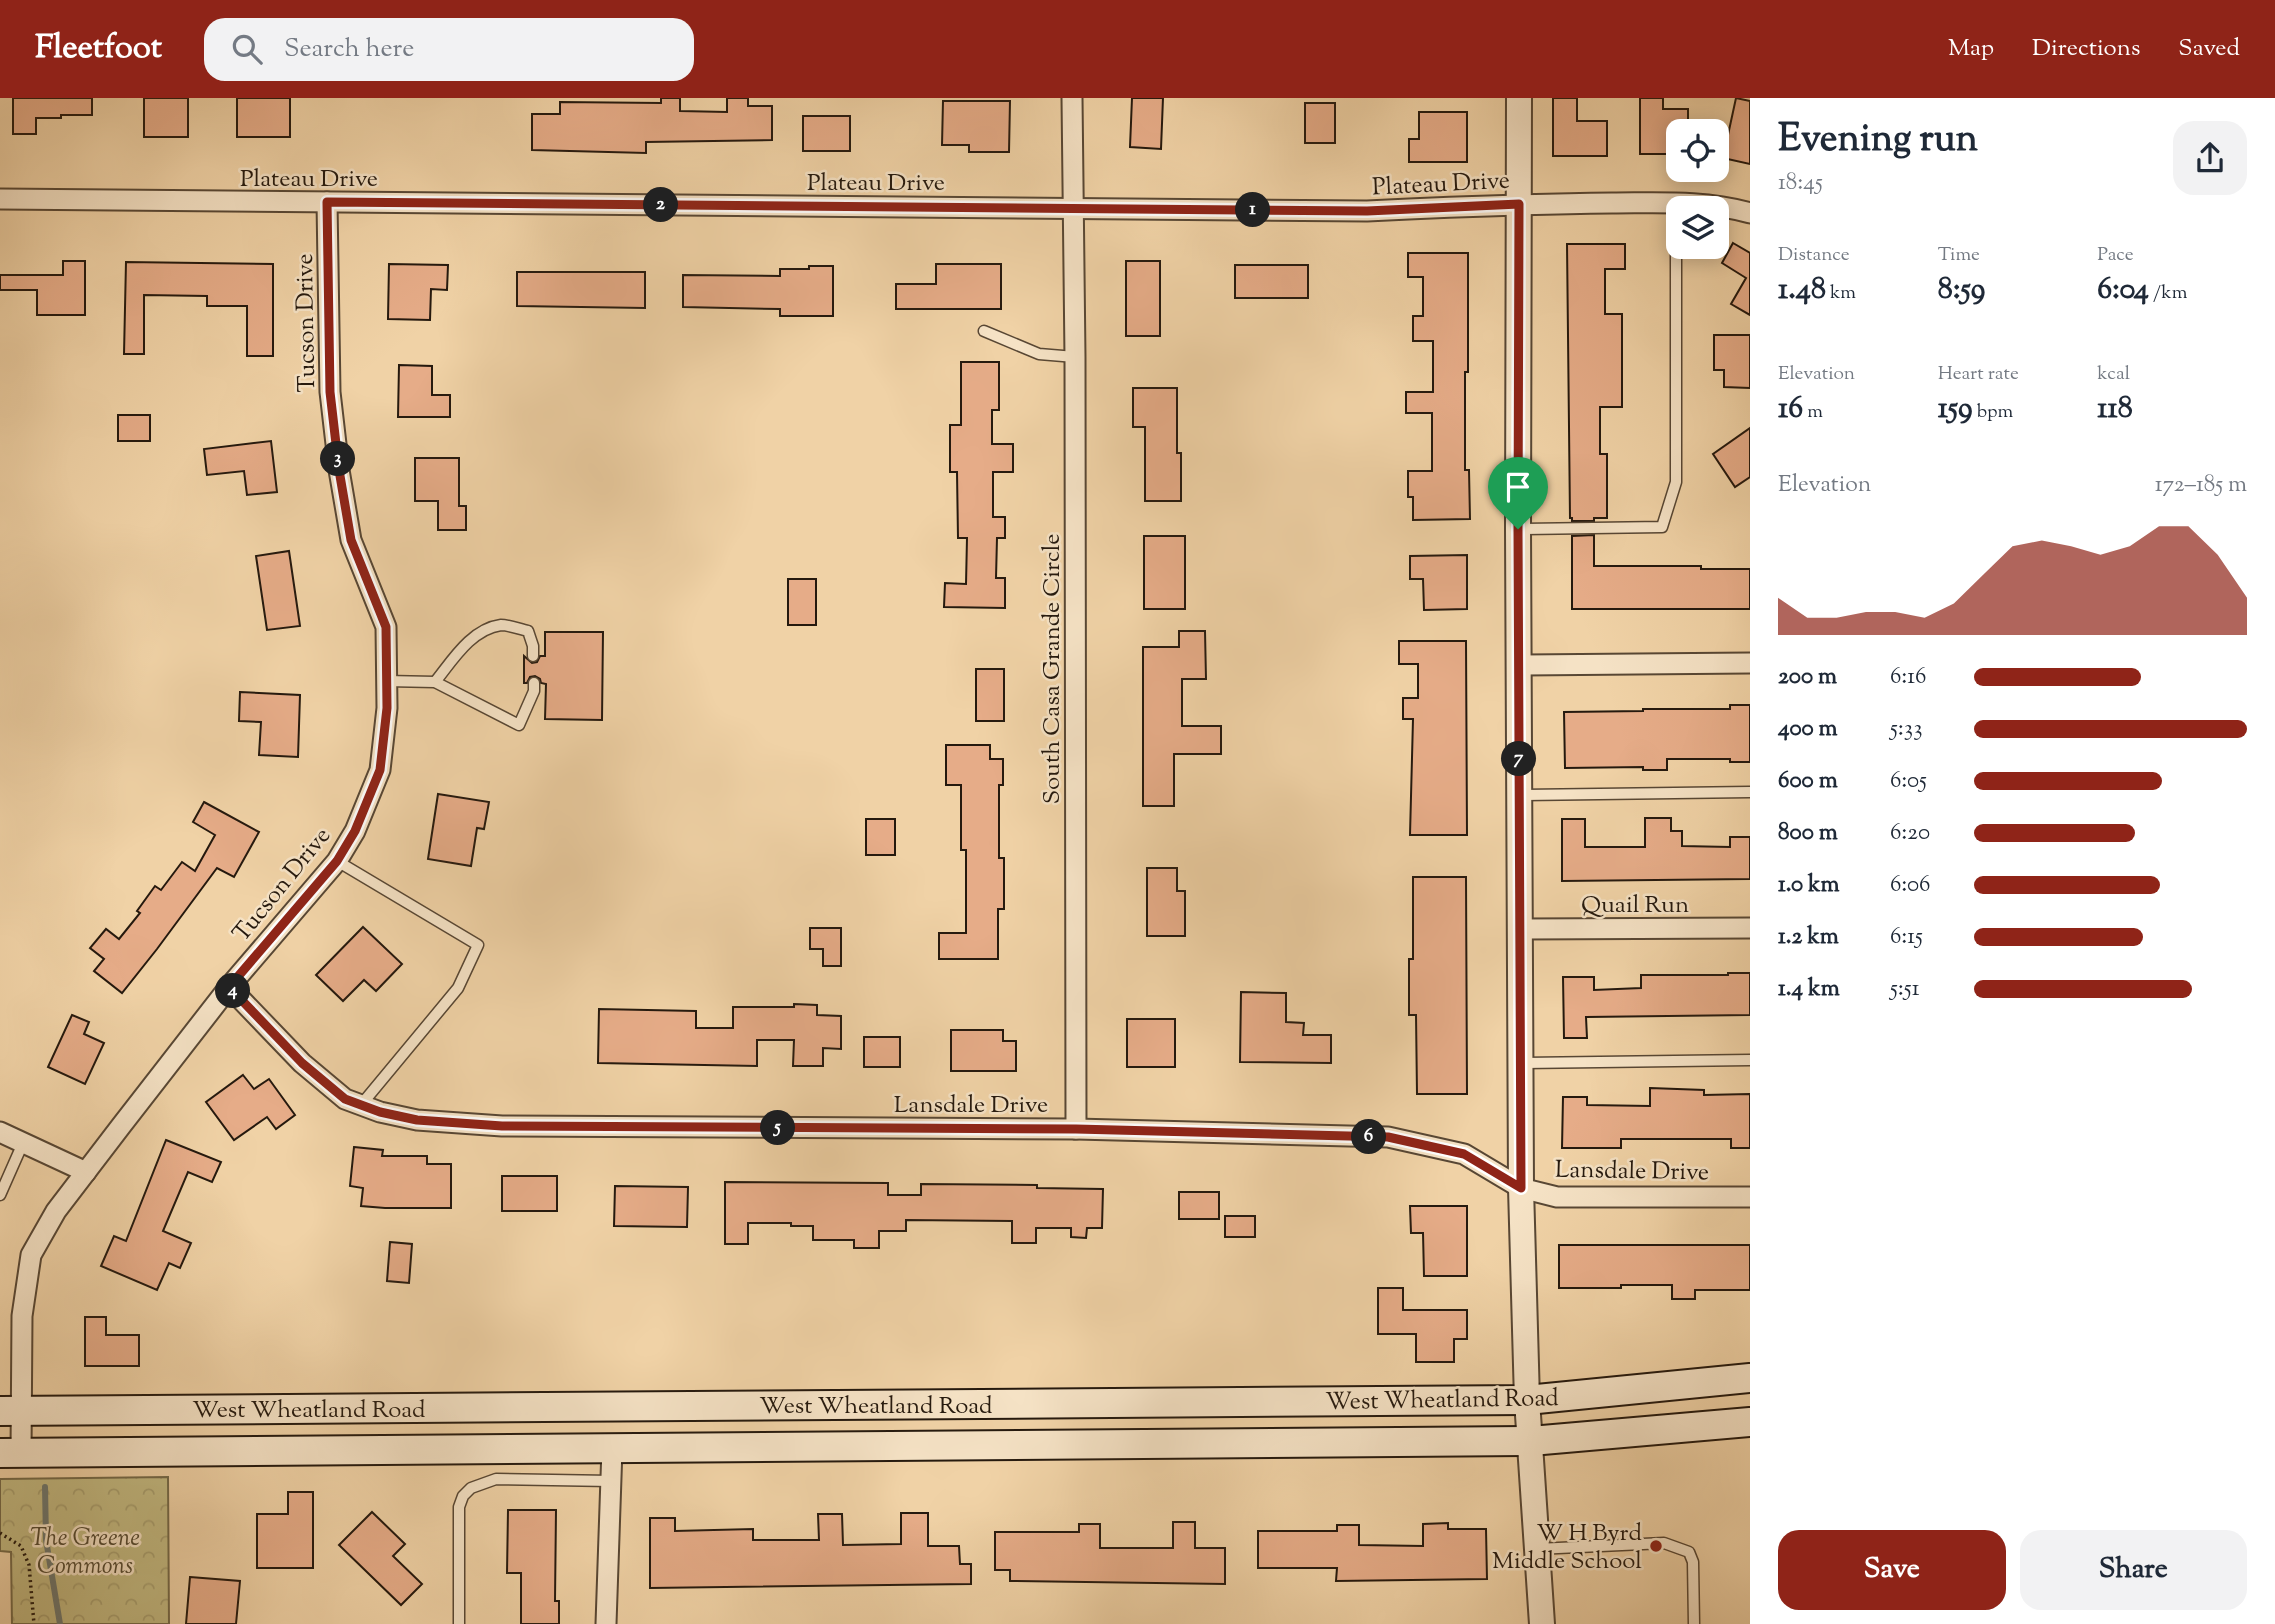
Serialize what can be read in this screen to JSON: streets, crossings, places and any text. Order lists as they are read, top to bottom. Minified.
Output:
{"streets":{"main road":["West Wheatland Road"],"street":["Plateau Drive","Tucson Drive","South Casa Grande Circle","Quail Run","Lansdale Drive"]},"crossings":[["Plateau Drive","Tucson Drive"],["Plateau Drive","South Casa Grande Circle"],["Tucson Drive","Lansdale Drive"],["Tucson Drive","West Wheatland Road"],["South Casa Grande Circle","Lansdale Drive"]],"parks":["The Greene Commons"],"places":["W H Byrd Middle School"],"page":{"header":"Fleetfoot","search":"Search here","nav":["Map","Directions","Saved"],"heading":["Evening run","18:45"],"pins":["2","1","3","7","4","5","6"],"stats":[["Distance","1.48 km"],["Time","8:59"],["Pace","6:04 /km"],["Elevation","16 m"],["Heart rate","159 bpm"],["kcal","118"]],"chart":["Elevation","172–185 m"],"list":[{"name":"200 m","note":"6:16"},{"name":"400 m","note":"5:33"},{"name":"600 m","note":"6:05"},{"name":"800 m","note":"6:20"},{"name":"1.0 km","note":"6:06"},{"name":"1.2 km","note":"6:15"},{"name":"1.4 km","note":"5:51"}],"buttons":["Save","Share"]}}
